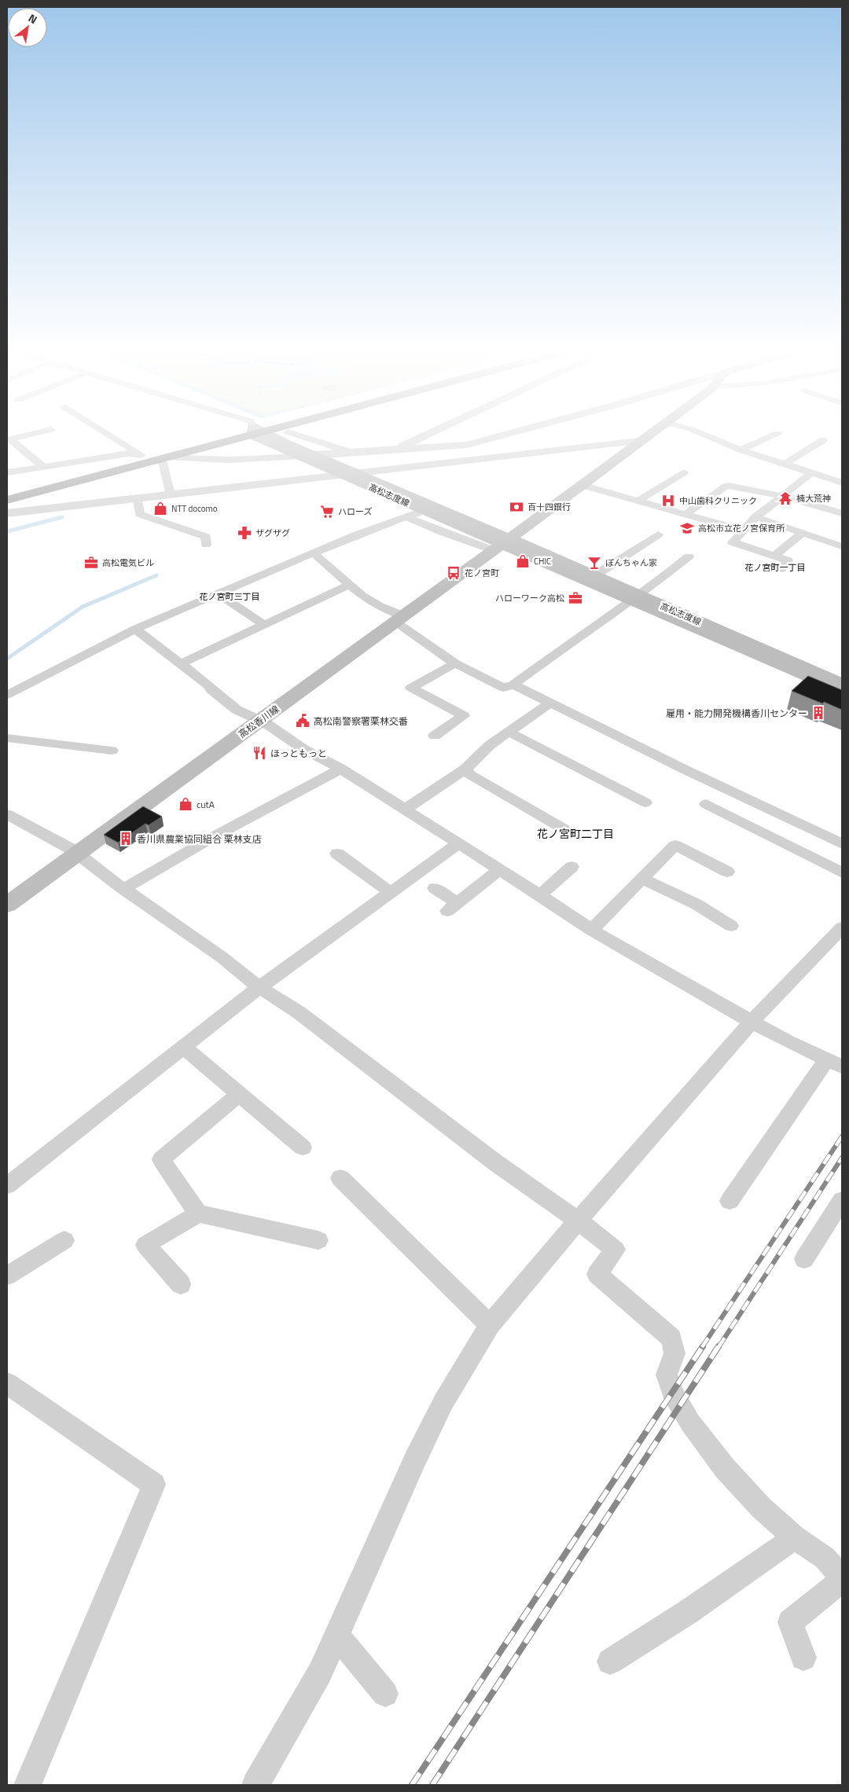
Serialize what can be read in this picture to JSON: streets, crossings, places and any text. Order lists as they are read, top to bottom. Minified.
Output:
{"streets":{"main road":["高松志度線","高松香川線"]},"crossings":[["高松志度線","高松香川線"]],"districts":["花ノ宮町一丁目","花ノ宮町三丁目","花ノ宮町二丁目"],"places":{"temple":["楠大荒神"],"hospital":["中山歯科クリニック"],"bank":["百十四銀行"],"shop":["NTT docomo","CHIC","cutA"],"supermarket":["ハローズ"],"school or university":["高松市立花ノ宮保育所"],"pharmacy":["ザグザグ"],"office":["高松電気ビル","ハローワーク高松"],"bar":["ぽんちゃん家"],"bus stop":["花ノ宮町"],"building":["雇用・能力開発機構香川センター","香川県農業協同組合 栗林支店"],"public building":["高松南警察署栗林交番"],"restaurant":["ほっともっと"]},"north":"top right"}
